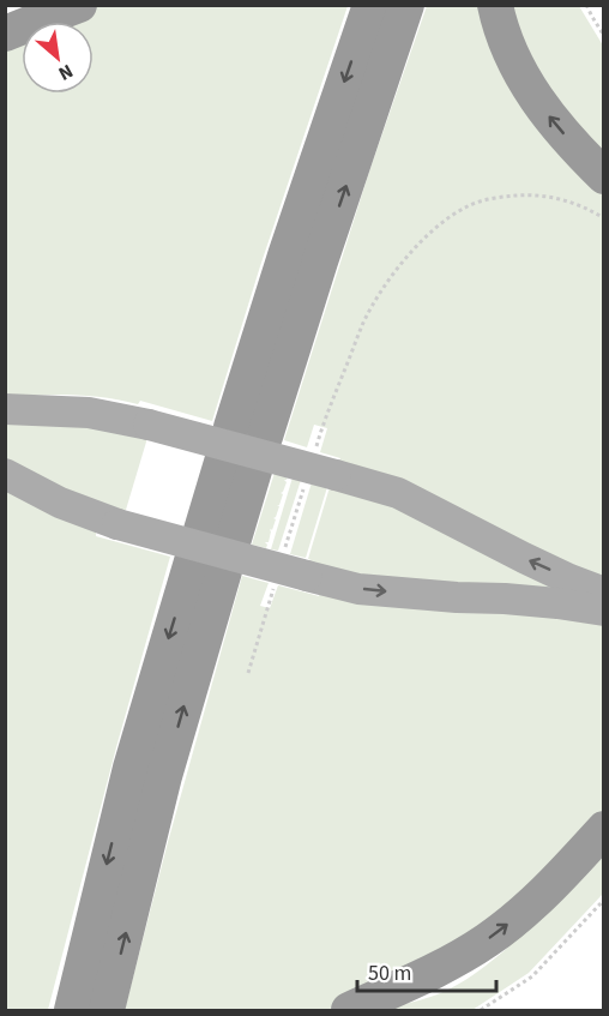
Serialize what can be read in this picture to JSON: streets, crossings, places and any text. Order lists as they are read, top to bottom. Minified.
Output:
{"scale_bar":"50 m","north":"bottom right"}
